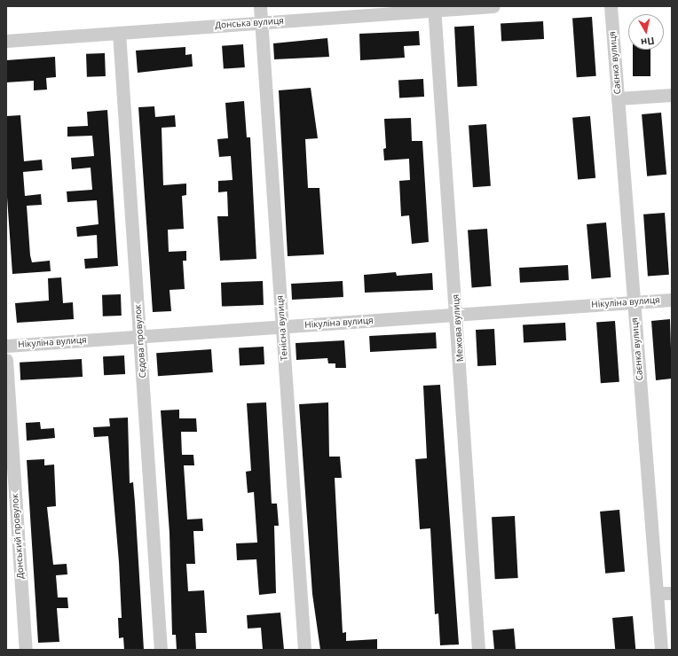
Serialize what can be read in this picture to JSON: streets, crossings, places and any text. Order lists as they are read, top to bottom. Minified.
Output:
{"streets":{"street":["Донська вулиця","Саєнка вулиця","Нікуліна вулиця","Тенісна вулиця","Межова вулиця","Сєдова провулок","Донський провулок"]},"crossings":[["Донська вулиця","Тенісна вулиця"],["Донська вулиця","Межова вулиця"],["Донська вулиця","Сєдова провулок"],["Саєнка вулиця","Нікуліна вулиця"],["Нікуліна вулиця","Тенісна вулиця"],["Нікуліна вулиця","Межова вулиця"],["Нікуліна вулиця","Сєдова провулок"]],"north":"bottom"}
